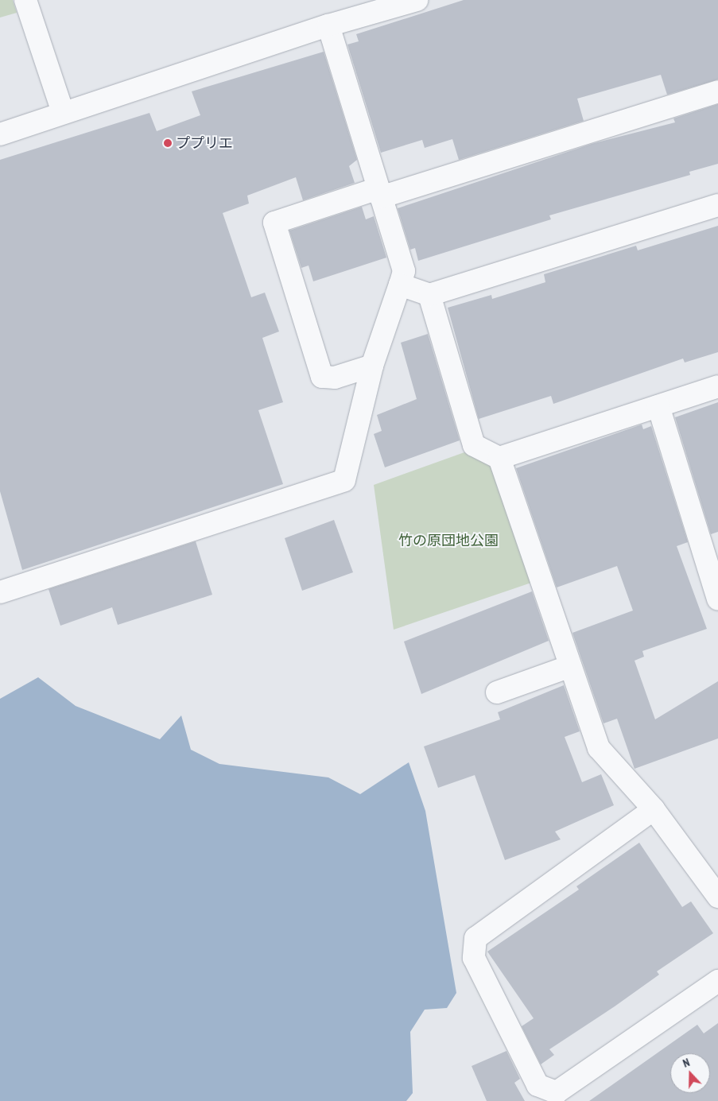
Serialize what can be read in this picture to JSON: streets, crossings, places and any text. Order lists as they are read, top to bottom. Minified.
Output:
{"parks":["竹の原団地公園"],"places":["ププリエ"],"north":"top"}
